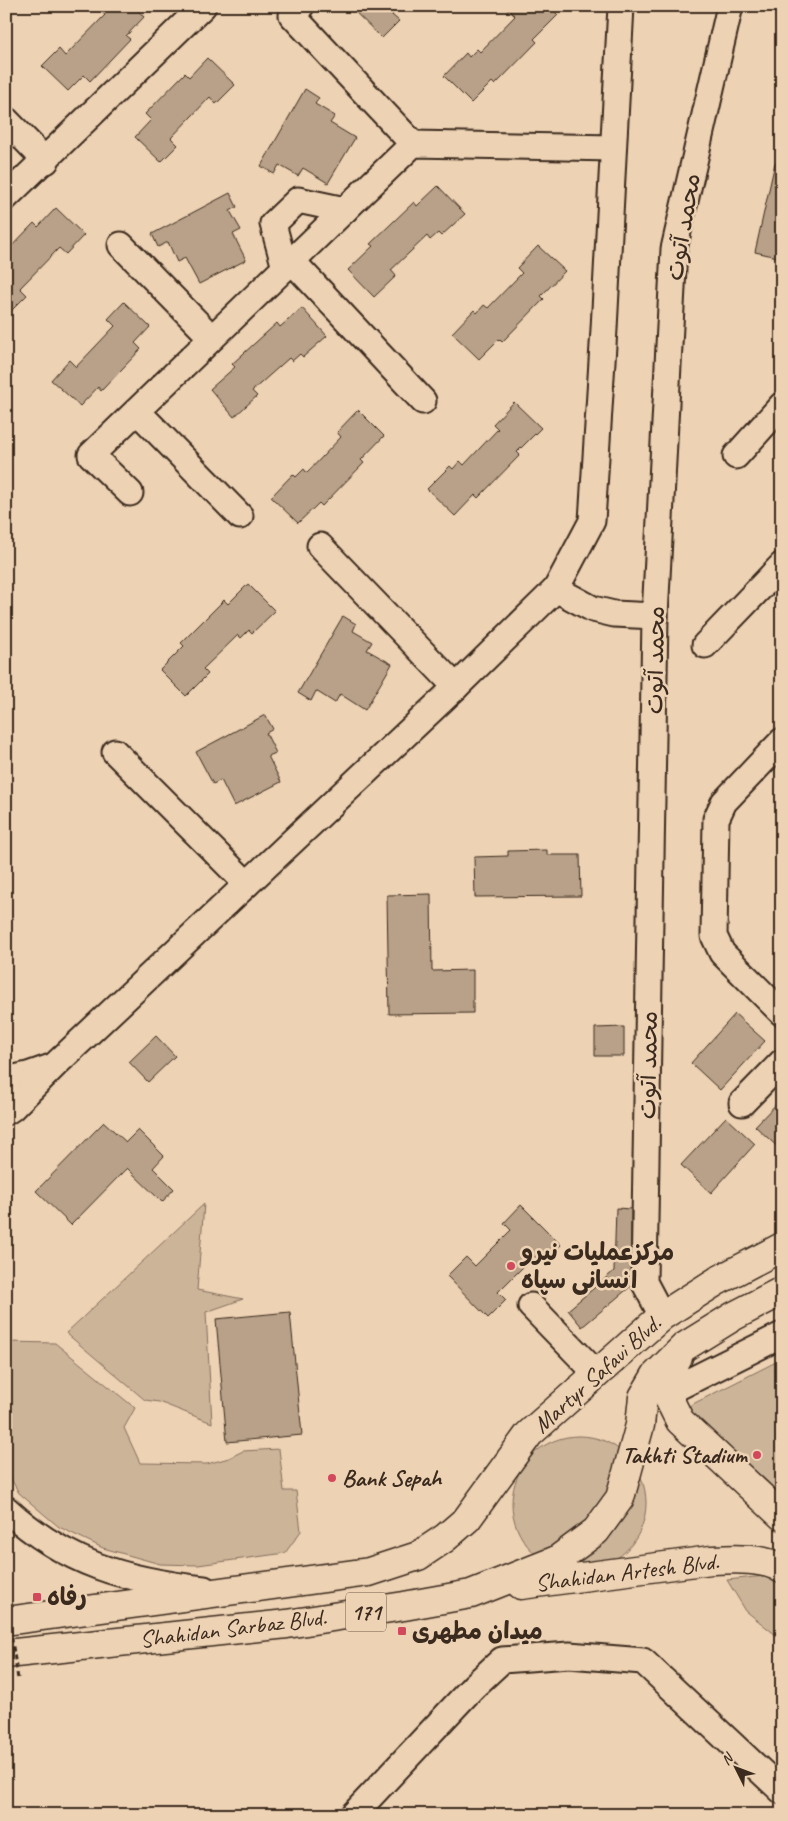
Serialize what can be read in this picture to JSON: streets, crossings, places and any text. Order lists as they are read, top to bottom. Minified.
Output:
{"streets":{"main road":["Martyr Safavi Blvd.","Shahidan Artesh Blvd.","171","Shahidan Sarbaz Blvd."],"street":["محمد آتوت"]},"crossings":[["محمد آتوت","Martyr Safavi Blvd."],["Martyr Safavi Blvd.","Shahidan Sarbaz Blvd."],["Shahidan Artesh Blvd.","Shahidan Sarbaz Blvd."]],"places":{"other":["مرکزعملیات نیرو انسانی سپاه","Takhti Stadium","Bank Sepah"],"transit":["رفاه","میدان مطهری"]},"north":"top left"}
